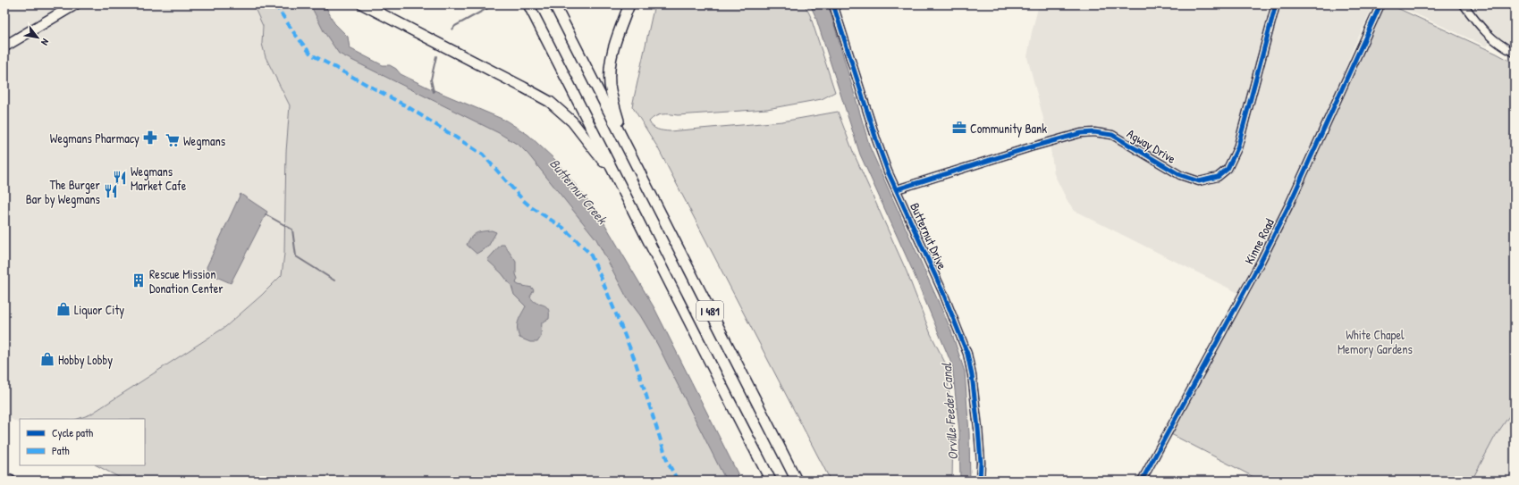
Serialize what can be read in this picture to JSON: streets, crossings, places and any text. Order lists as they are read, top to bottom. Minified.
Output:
{"streets":{"highway":["I 481"],"street":["Agway Drive","Butternut Drive","Kinne Road"]},"crossings":[["Agway Drive","Butternut Drive"]],"water":["Butternut Creek","Orville Feeder Canal"],"parks":["White Chapel Memory Gardens"],"places":{"office":["Community Bank"],"pharmacy":["Wegmans Pharmacy"],"supermarket":["Wegmans"],"restaurant":["Wegmans Market Cafe","The Burger Bar by Wegmans"],"building":["Rescue Mission Donation Center"],"shop":["Liquor City","Hobby Lobby"]},"legend":["Cycle path","Path"],"north":"bottom right"}
